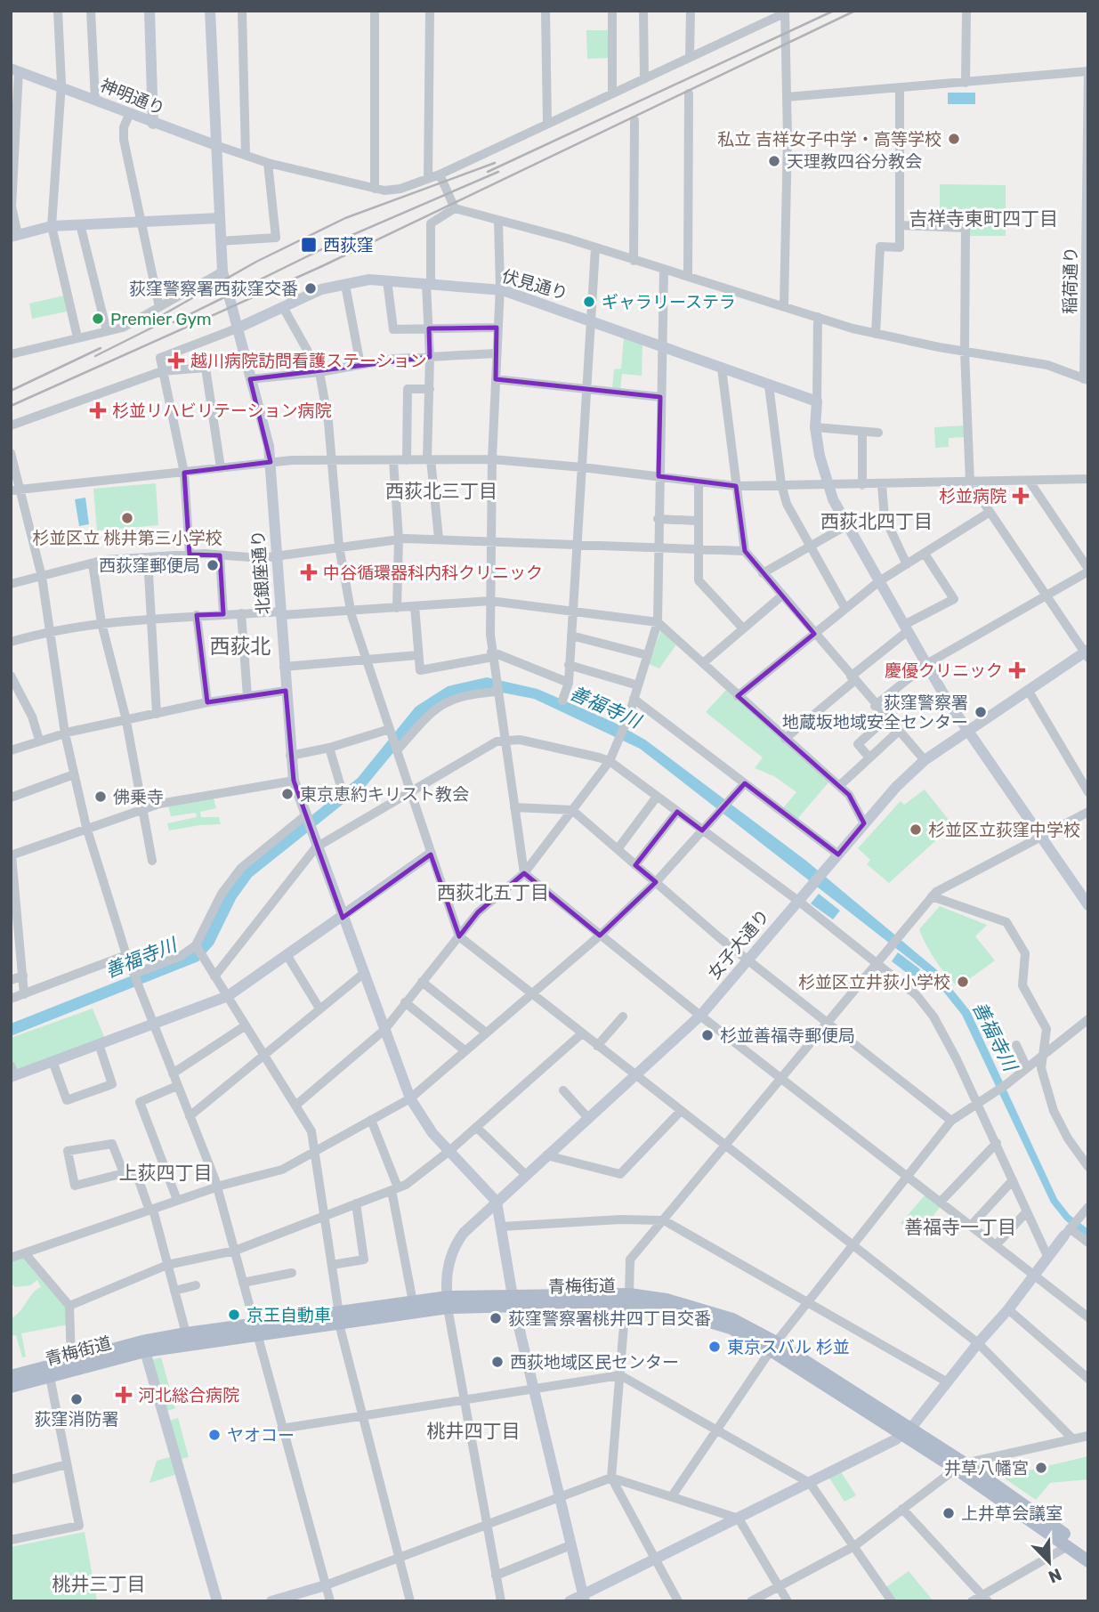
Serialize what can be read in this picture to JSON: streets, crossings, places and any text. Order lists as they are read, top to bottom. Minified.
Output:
{"streets":{"main road":["青梅街道"],"street":["神明通り","稲荷通り","伏見通り","北銀座通り","女子大通り"]},"crossings":[["神明通り","北銀座通り"],["伏見通り","北銀座通り"],["北銀座通り","女子大通り"],["女子大通り","青梅街道"]],"districts":["吉祥寺東町四丁目","西荻北三丁目","西荻北四丁目","西荻北","西荻北五丁目","上荻四丁目","善福寺一丁目","桃井四丁目","桃井三丁目"],"water":["善福寺川"],"places":{"other":["私立 吉祥女子中学・高等学校","天理教四谷分教会","荻窪警察署西荻窪交番","ギャラリーステラ","Premier Gym","杉並区立 桃井第三小学校","西荻窪郵便局","荻窪警察署 地蔵坂地域安全センター","東京恵約キリスト教会","佛乗寺","杉並区立荻窪中学校","杉並区立井荻小学校","杉並善福寺郵便局","京王自動車","荻窪警察署桃井四丁目交番","東京スバル 杉並","西荻地域区民センター","荻窪消防署","ヤオコー","井草八幡宮","上井草会議室"],"transit":["西荻窪"],"health":["越川病院訪問看護ステーション","杉並リハビリテーション病院","杉並病院","中谷循環器科内科クリニック","慶優クリニック","河北総合病院"]},"north":"bottom right"}
